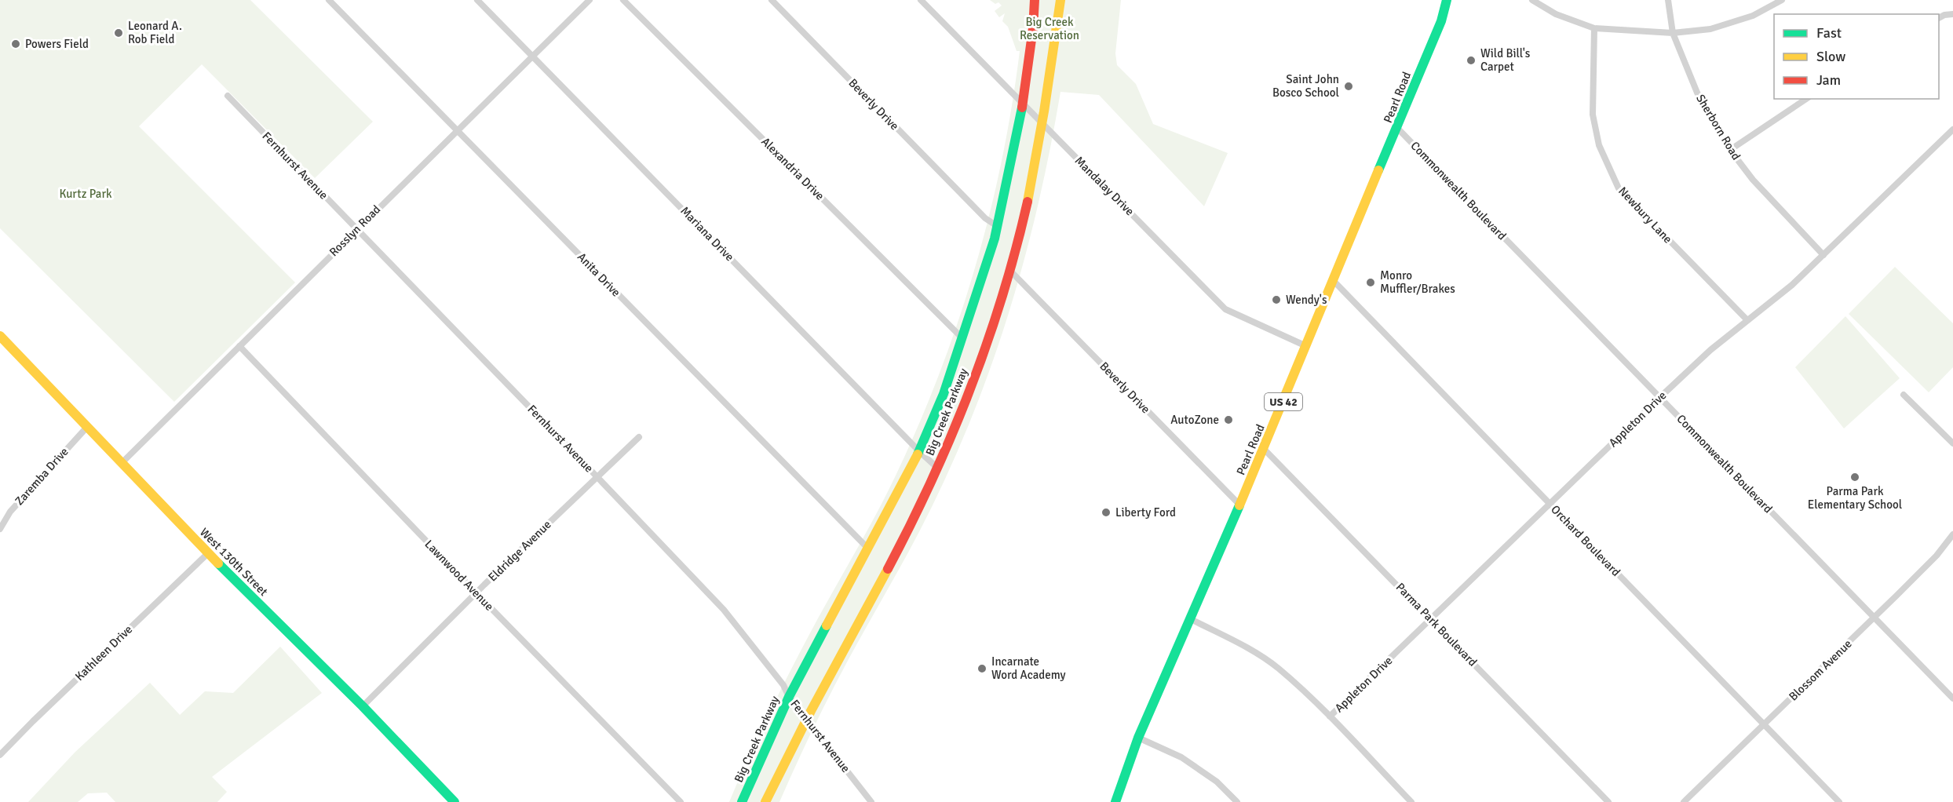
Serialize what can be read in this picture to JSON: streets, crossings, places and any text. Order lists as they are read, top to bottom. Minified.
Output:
{"streets":{"street":["Pearl Road","Beverly Drive","Sherborn Road","Fernhurst Avenue","Alexandria Drive","Mandalay Drive","Commonwealth Boulevard","Newbury Lane","Rosslyn Road","Mariana Drive","Anita Drive","US 42","Big Creek Parkway","Appleton Drive","Zaremba Drive","Orchard Boulevard","Eldridge Avenue","West 130th Street","Lawnwood Avenue","Parma Park Boulevard","Kathleen Drive","Blossom Avenue"]},"crossings":[["Pearl Road","Beverly Drive"],["Pearl Road","Mandalay Drive"],["Pearl Road","Commonwealth Boulevard"],["Pearl Road","Orchard Boulevard"],["Pearl Road","Parma Park Boulevard"],["Beverly Drive","Big Creek Parkway"],["Sherborn Road","Appleton Drive"],["Fernhurst Avenue","Rosslyn Road"],["Fernhurst Avenue","Big Creek Parkway"],["Fernhurst Avenue","Eldridge Avenue"],["Alexandria Drive","Big Creek Parkway"],["Mandalay Drive","Big Creek Parkway"],["Commonwealth Boulevard","Appleton Drive"],["Commonwealth Boulevard","Blossom Avenue"],["Newbury Lane","Appleton Drive"],["Rosslyn Road","Mariana Drive"],["Rosslyn Road","Anita Drive"],["Rosslyn Road","West 130th Street"],["Rosslyn Road","Lawnwood Avenue"],["Mariana Drive","Big Creek Parkway"],["Anita Drive","Big Creek Parkway"],["Appleton Drive","Orchard Boulevard"],["Appleton Drive","Parma Park Boulevard"],["Zaremba Drive","West 130th Street"],["Orchard Boulevard","Blossom Avenue"],["Eldridge Avenue","West 130th Street"],["Eldridge Avenue","Lawnwood Avenue"],["West 130th Street","Kathleen Drive"]],"parks":["Big Creek Reservation","Kurtz Park"],"places":["Leonard A. Rob Field","Powers Field","Wild Bill's Carpet","Saint John Bosco School","Monro Muffler/Brakes","Wendy's","AutoZone","Parma Park Elementary School","Liberty Ford","Incarnate Word Academy"],"legend":["Fast","Slow","Jam"]}
